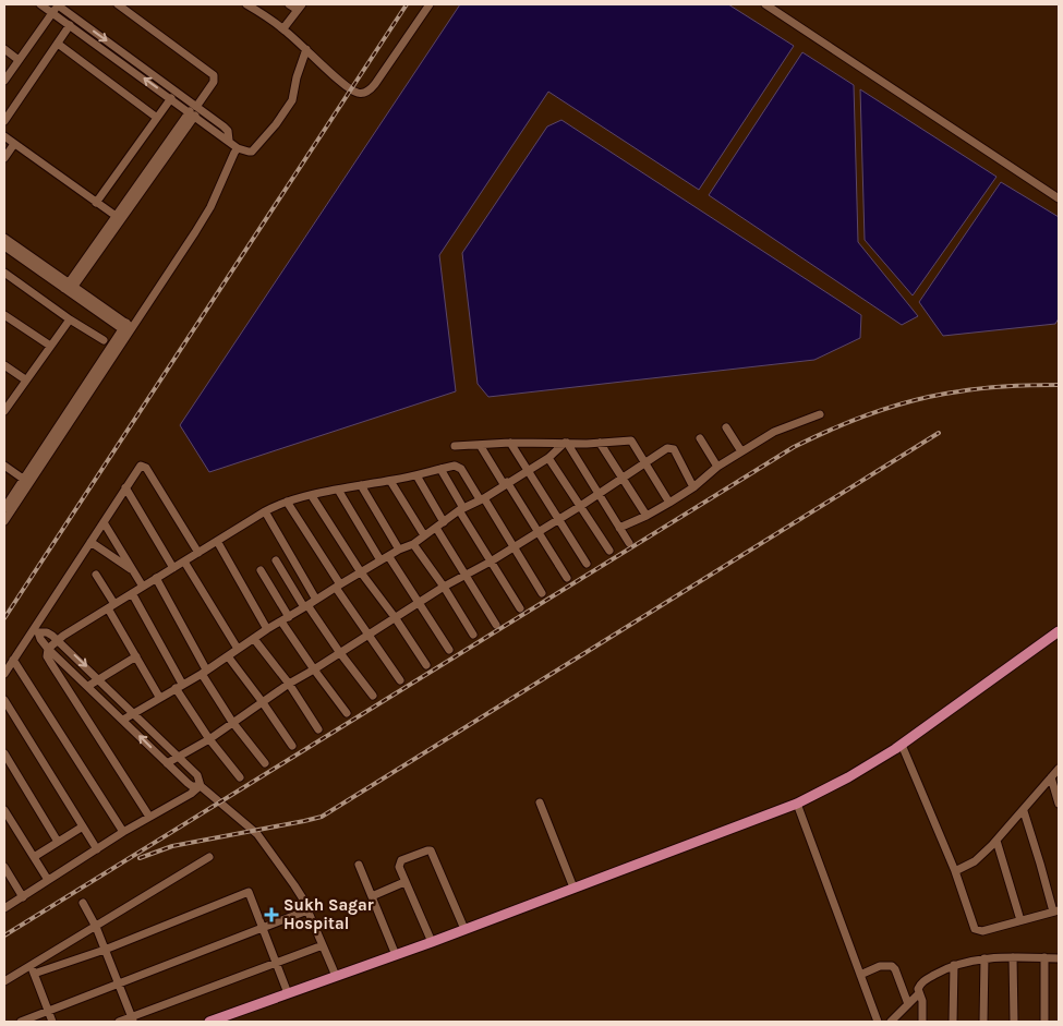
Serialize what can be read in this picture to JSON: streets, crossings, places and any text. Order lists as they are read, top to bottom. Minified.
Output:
{"places":{"health":["Sukh Sagar Hospital"]}}
